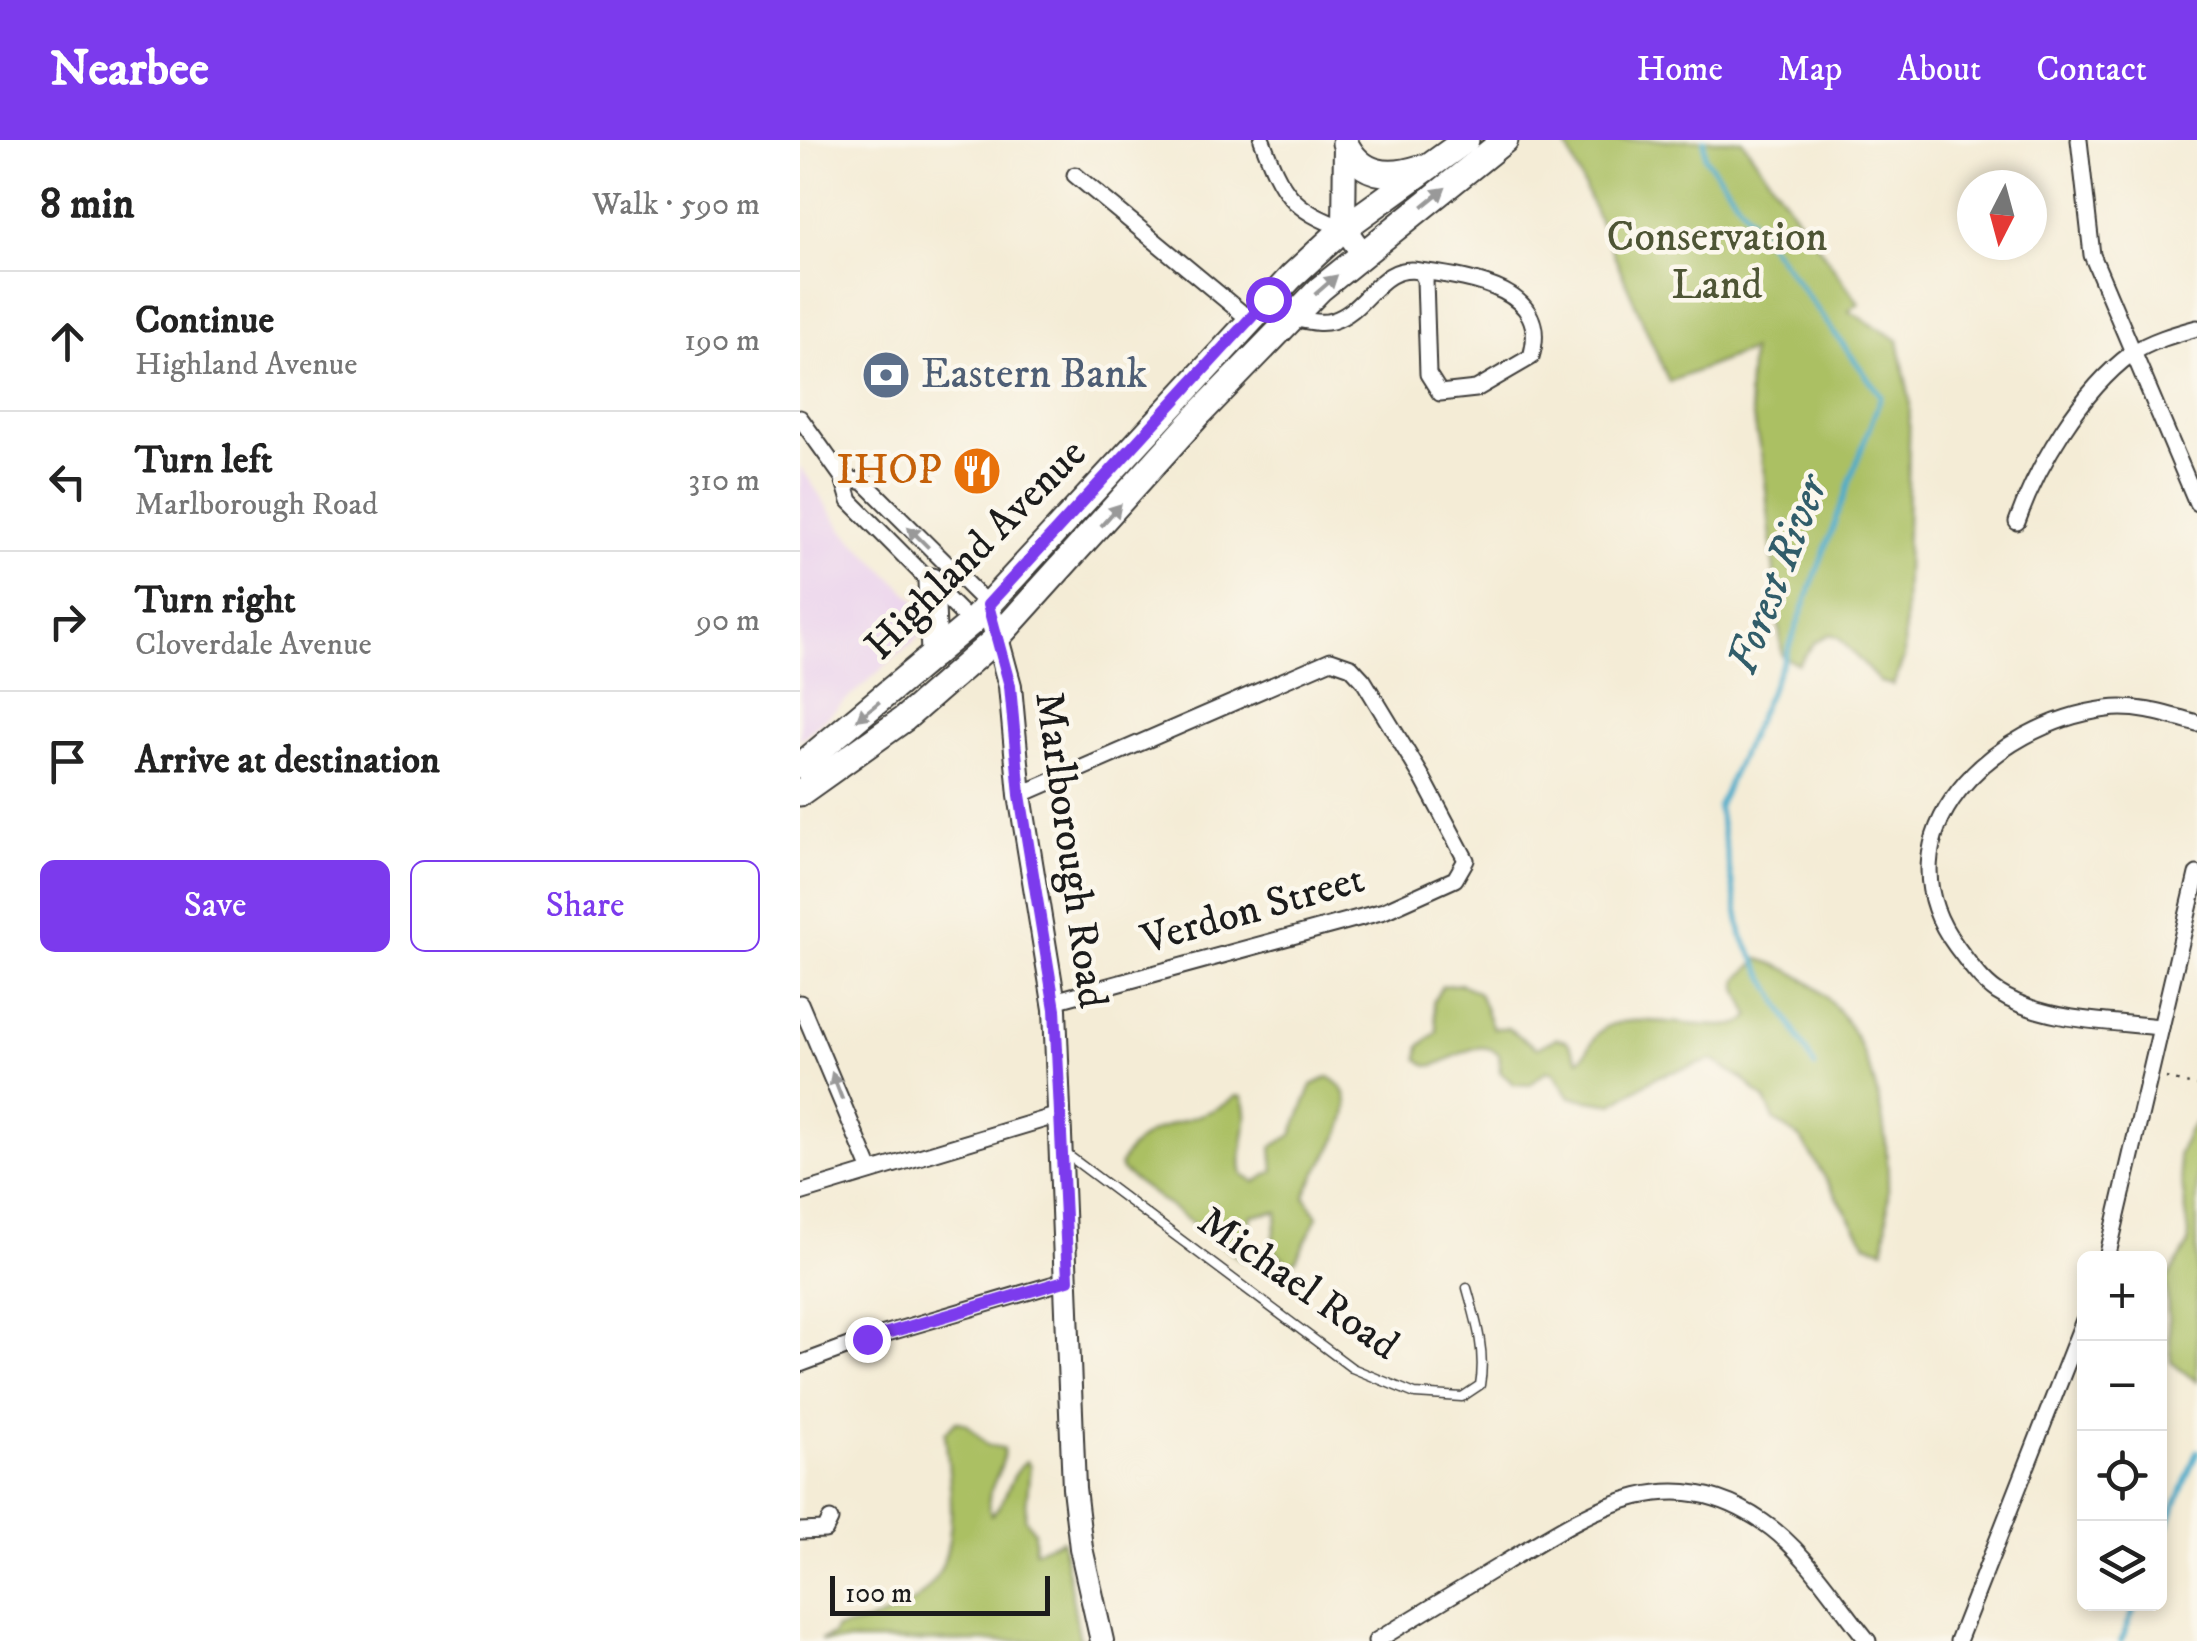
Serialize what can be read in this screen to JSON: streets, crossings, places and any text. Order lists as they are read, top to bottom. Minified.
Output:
{"streets":{"main road":["Highland Avenue"],"street":["Marlborough Road","Verdon Street"],"lane":["Michael Road"]},"crossings":[["Highland Avenue","Marlborough Road"],["Marlborough Road","Verdon Street"],["Marlborough Road","Michael Road"]],"water":["Forest River"],"parks":["Conservation Land"],"places":{"bank":["Eastern Bank"],"restaurant":["IHOP"]},"scale_bar":"100 m","north":"bottom","page":{"header":"Nearbee","nav":["Home","Map","About","Contact"],"heading":["8 min","Walk · 590 m"],"list":[["Continue","Highland Avenue","190 m"],["Turn left","Marlborough Road","310 m"],["Turn right","Cloverdale Avenue","90 m"],"Arrive at destination"],"buttons":["Save","Share"],"map_buttons":["+","−"],"scale":"100 m"}}
